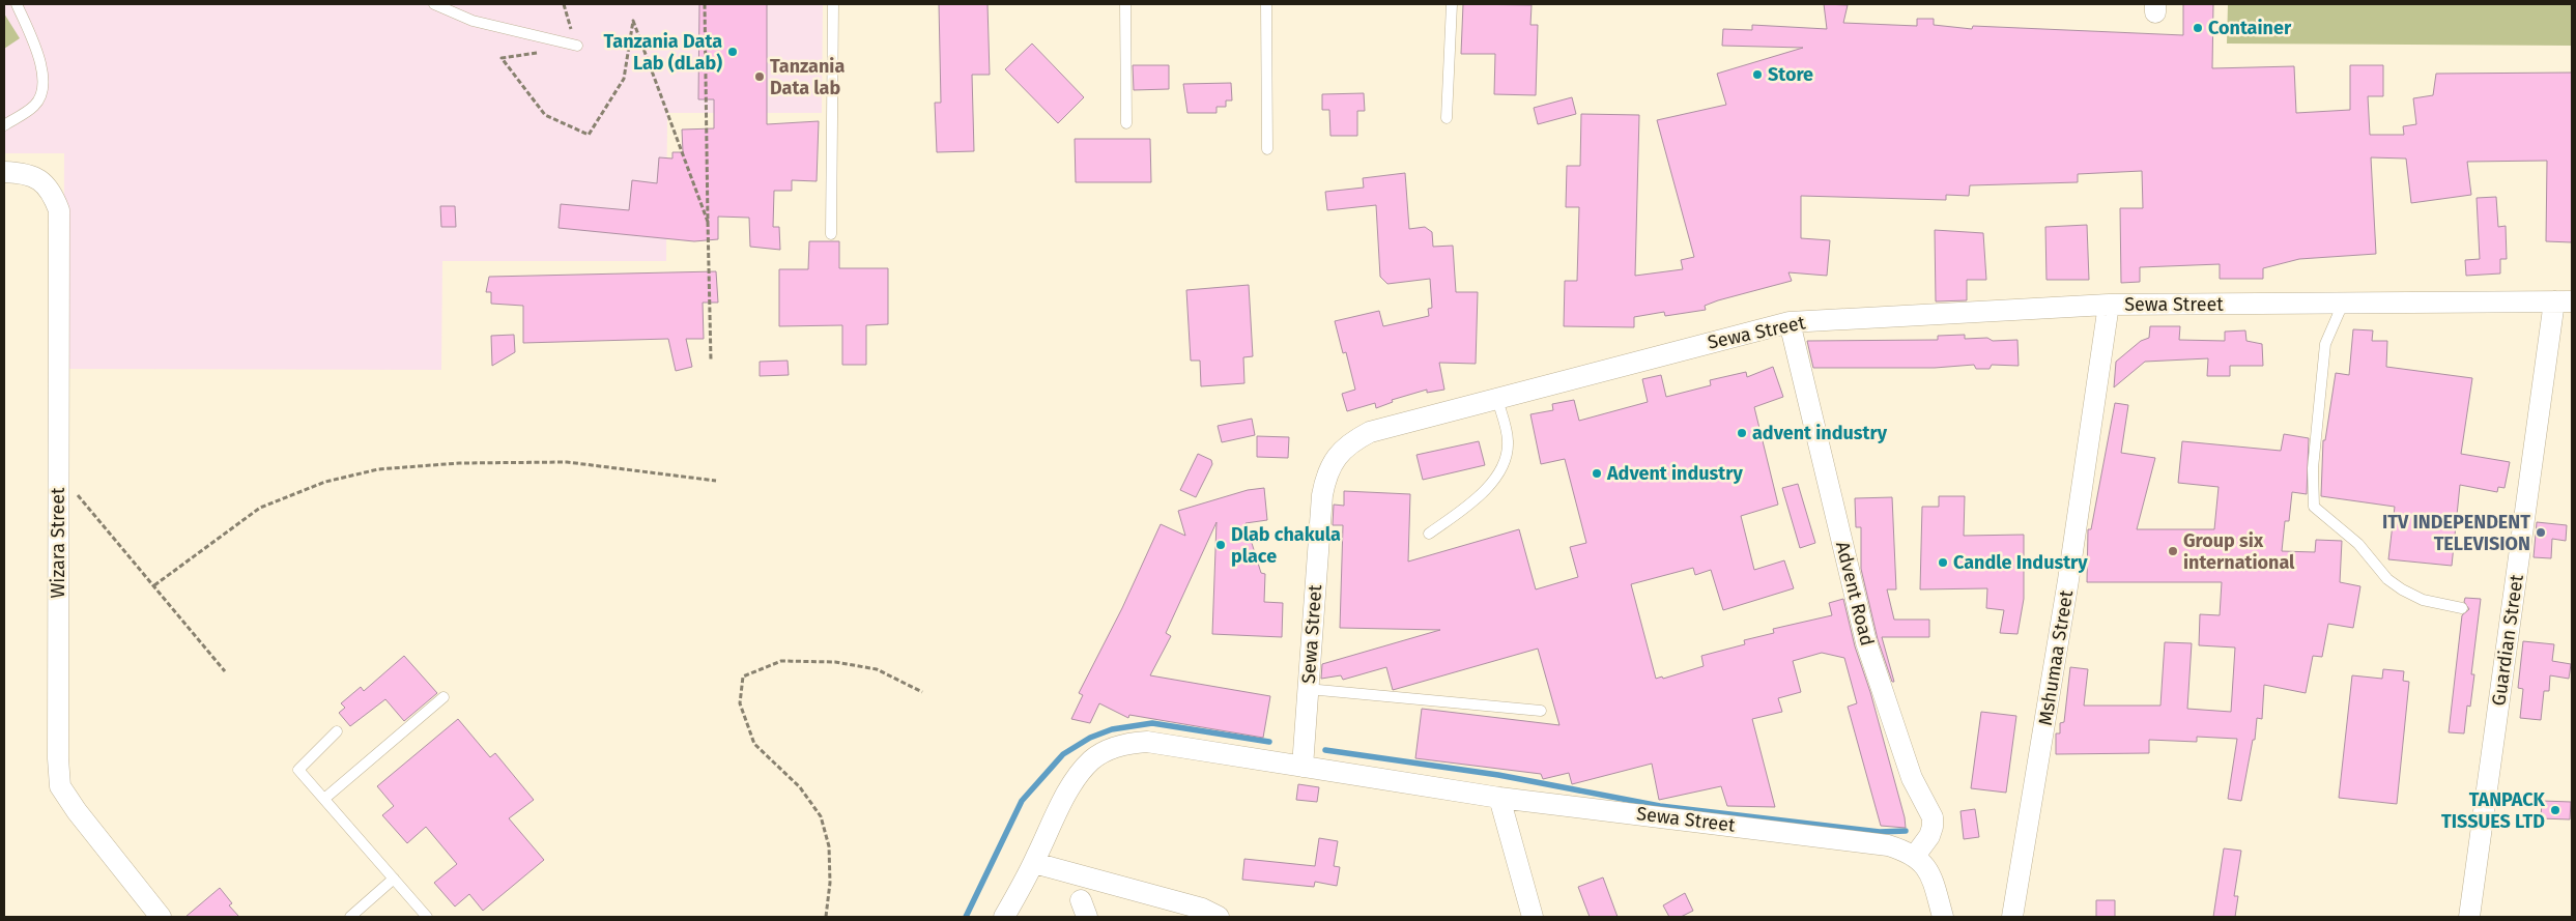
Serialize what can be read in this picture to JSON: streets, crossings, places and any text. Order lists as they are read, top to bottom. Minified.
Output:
{"streets":{"street":["Sewa Street","Wizara Street","Advent Road","Guardian Street","Mshumaa Street"]},"crossings":[["Sewa Street","Advent Road"],["Sewa Street","Guardian Street"],["Sewa Street","Mshumaa Street"]],"places":["Container","Tanzania Data Lab (dLab)","Store","Tanzania Data lab","advent industry","Advent industry","ITV INDEPENDENT TELEVISION","Dlab chakula place","Group six international","Candle Industry","TANPACK TISSUES LTD"]}
